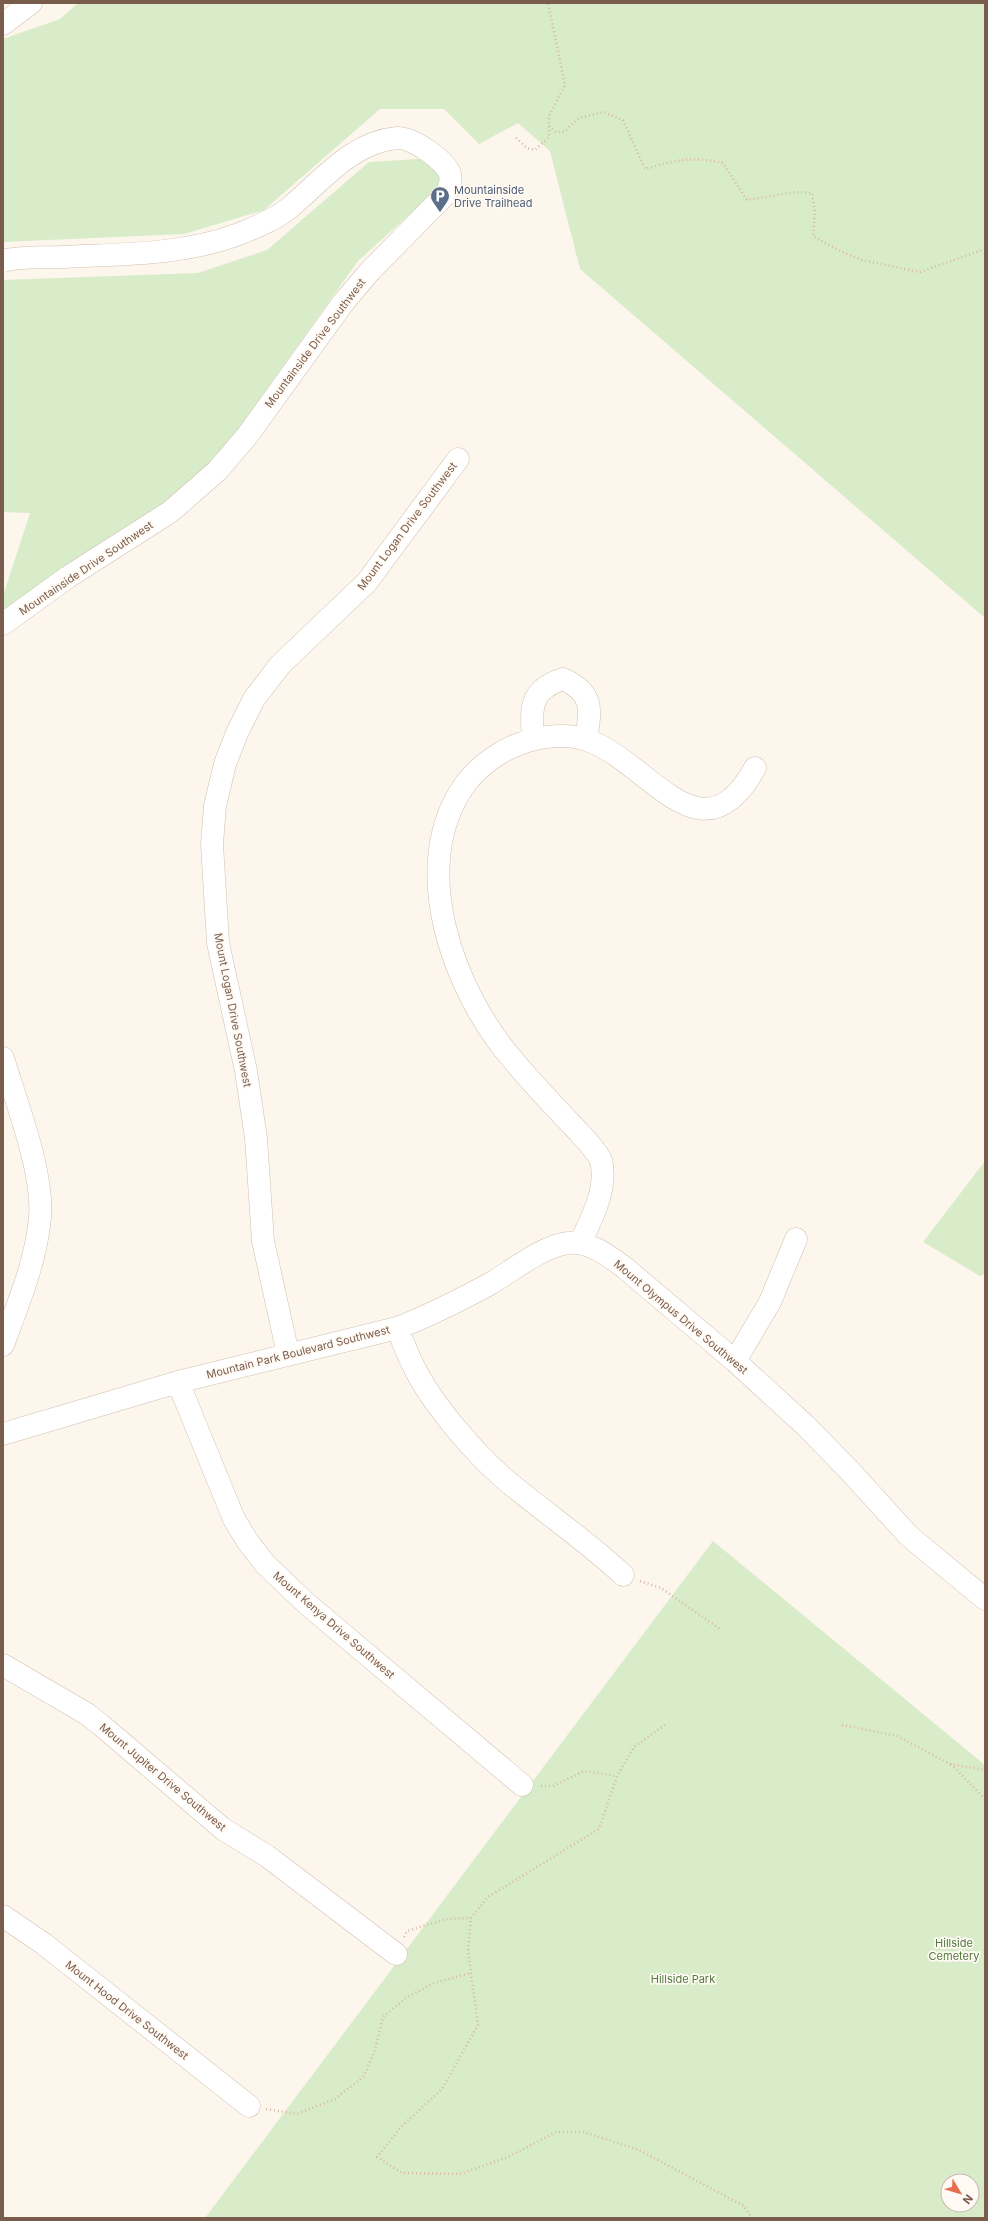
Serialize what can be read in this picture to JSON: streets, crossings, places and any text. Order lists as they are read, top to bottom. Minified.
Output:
{"streets":{"street":["Mountainside Drive Southwest","Mount Logan Drive Southwest","Mount Olympus Drive Southwest","Mountain Park Boulevard Southwest","Mount Kenya Drive Southwest","Mount Jupiter Drive Southwest","Mount Hood Drive Southwest"]},"crossings":[["Mount Logan Drive Southwest","Mountain Park Boulevard Southwest"],["Mount Olympus Drive Southwest","Mountain Park Boulevard Southwest"],["Mountain Park Boulevard Southwest","Mount Kenya Drive Southwest"]],"parks":["Hillside Cemetery","Hillside Park"],"places":{"parking":["Mountainside Drive Trailhead"]},"north":"bottom right"}
